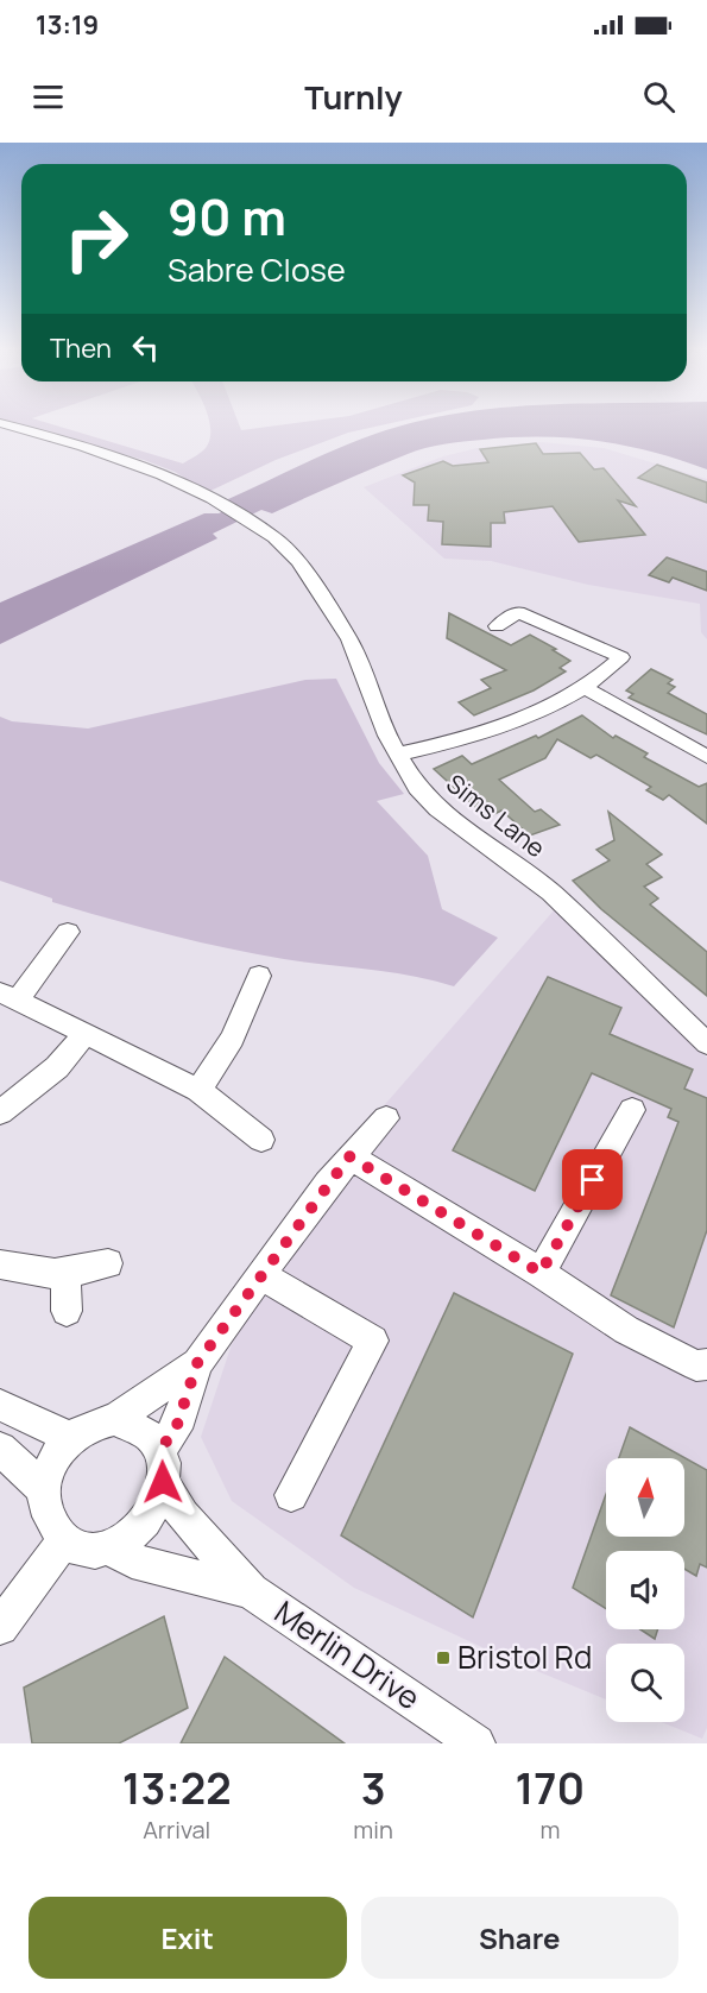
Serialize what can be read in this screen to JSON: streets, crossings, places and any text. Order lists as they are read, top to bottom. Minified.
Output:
{"streets":{"street":["Sims Lane","Merlin Drive"]},"places":{"transit":["Bristol Rd"]},"north":"top","page":{"status":"13:19","header":"Turnly","turn":["90 m","Sabre Close"],"then":"Then","eta":["13:22","Arrival","3","min","170","m"],"buttons":["Exit","Share"]}}
